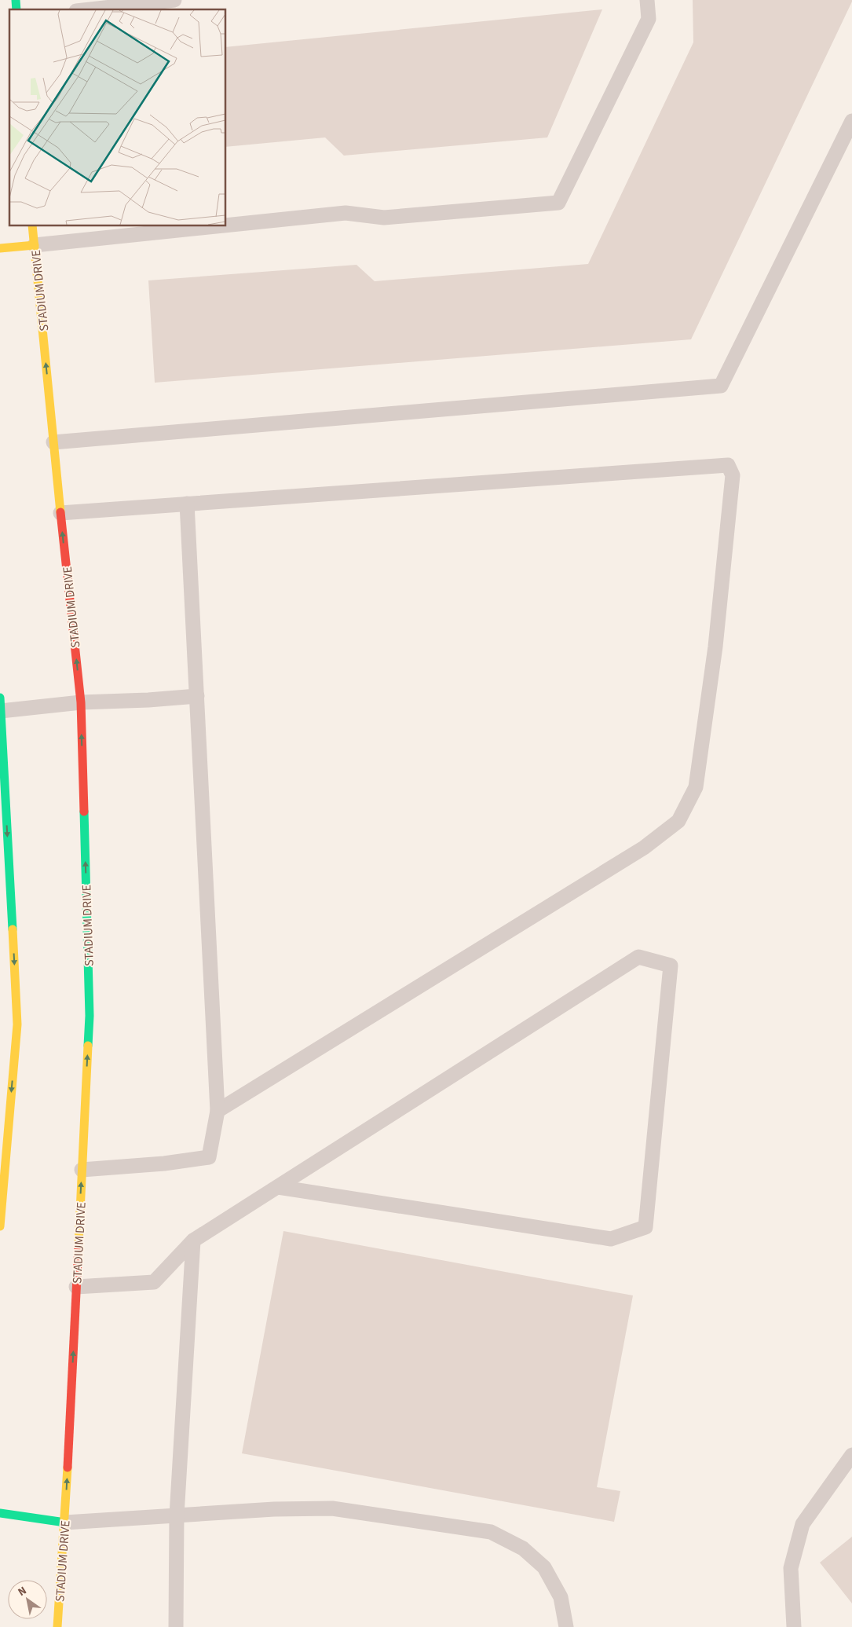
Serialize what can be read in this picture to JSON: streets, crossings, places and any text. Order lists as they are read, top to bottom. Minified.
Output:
{"streets":{"main road":["STADIUM DRIVE"]},"north":"top left"}
